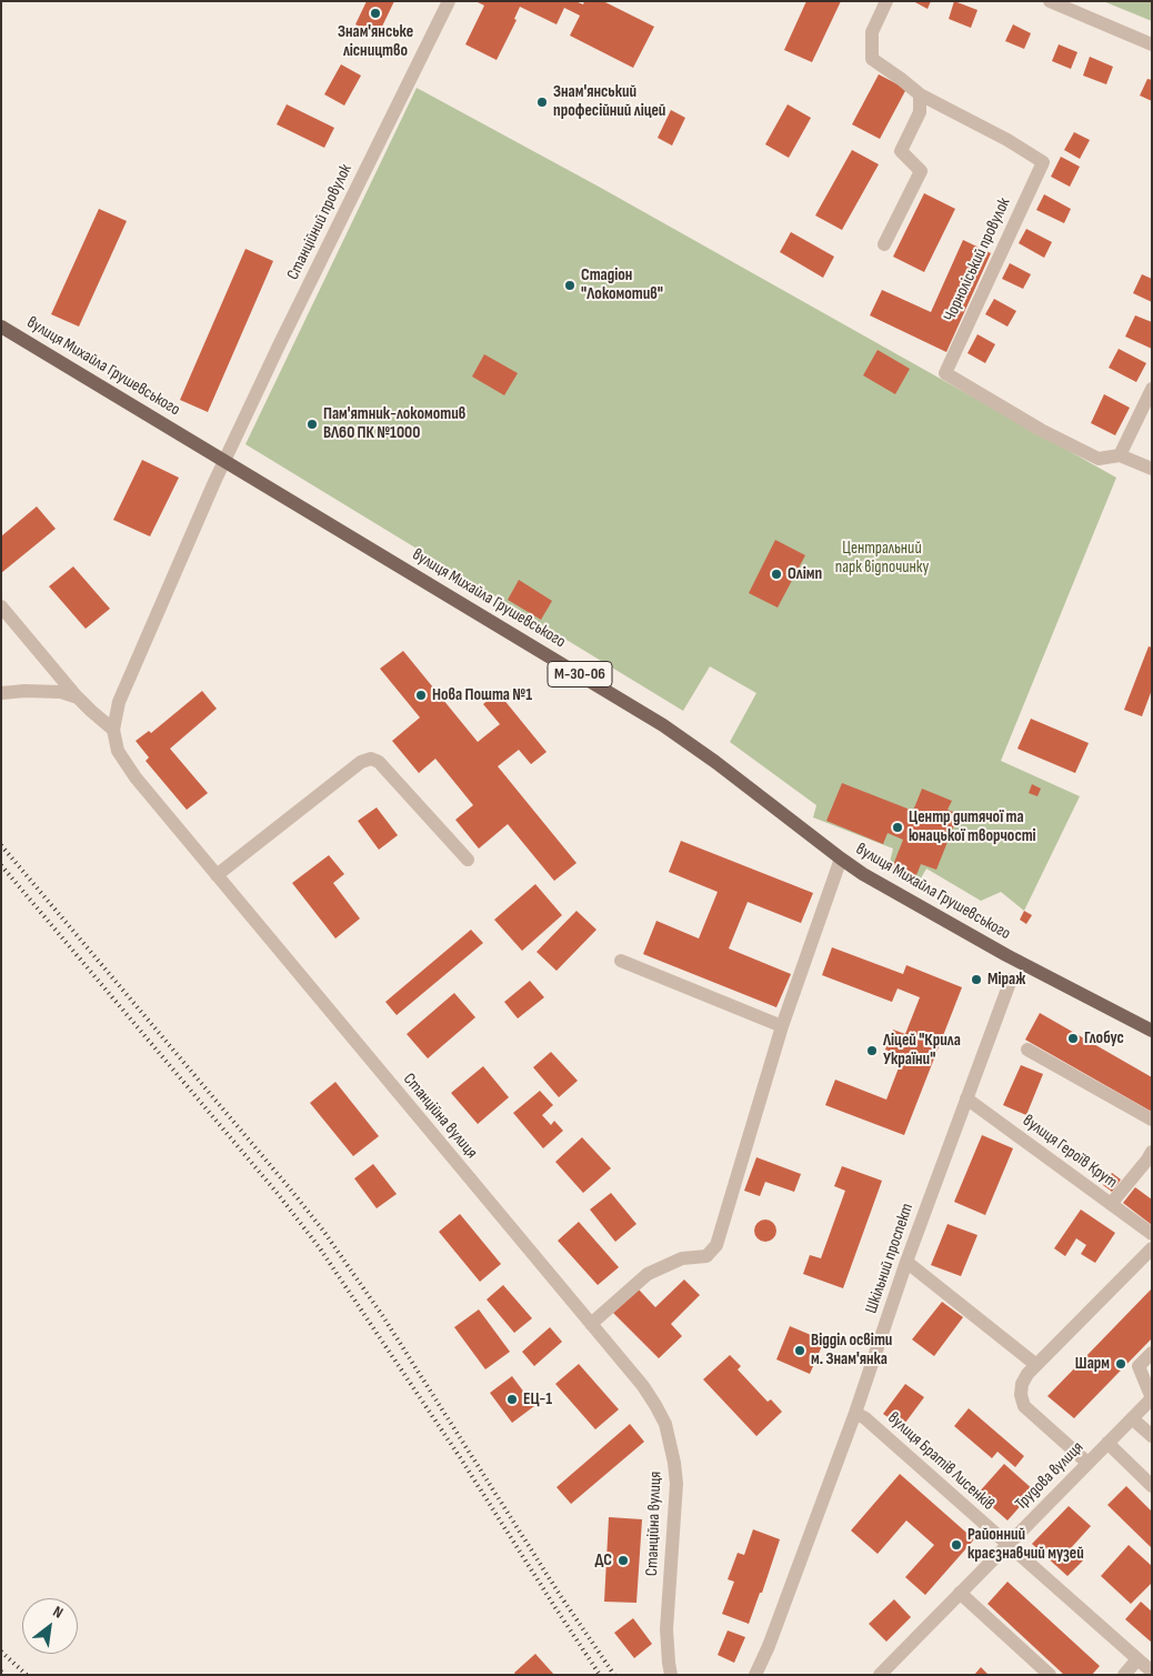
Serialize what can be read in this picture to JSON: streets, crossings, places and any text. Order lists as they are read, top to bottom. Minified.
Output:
{"streets":{"main road":["вулиця Михайла Грушевського","М-30-06"],"street":["Станційний провулок","Чорноліський провулок","Станційна вулиця","вулиця Героїв Крут","Шкільний проспект","вулиця Братів Лисенків","Трудова вулиця"]},"crossings":[["Станційний провулок","вулиця Михайла Грушевського"],["Станційний провулок","Станційна вулиця"],["вулиця Героїв Крут","Шкільний проспект"],["Шкільний проспект","вулиця Братів Лисенків"],["вулиця Братів Лисенків","Трудова вулиця"]],"parks":["Центральний парк відпочинку"],"places":["Знам'янське лісництво","Знам'янський професійний ліцей","Стадіон \"Локомотив\"","Пам'ятник-локомотив ВЛ60 ПК №1000","Олімп","Нова Пошта №1","Центр дитячої та юнацької творчості","Міраж","Глобус","Ліцей \"Крила України\"","Відділ освіти м. Знам'янка","Шарм","ЕЦ-1","Районний краєзнавчий музей","ДС"],"north":"top right"}
